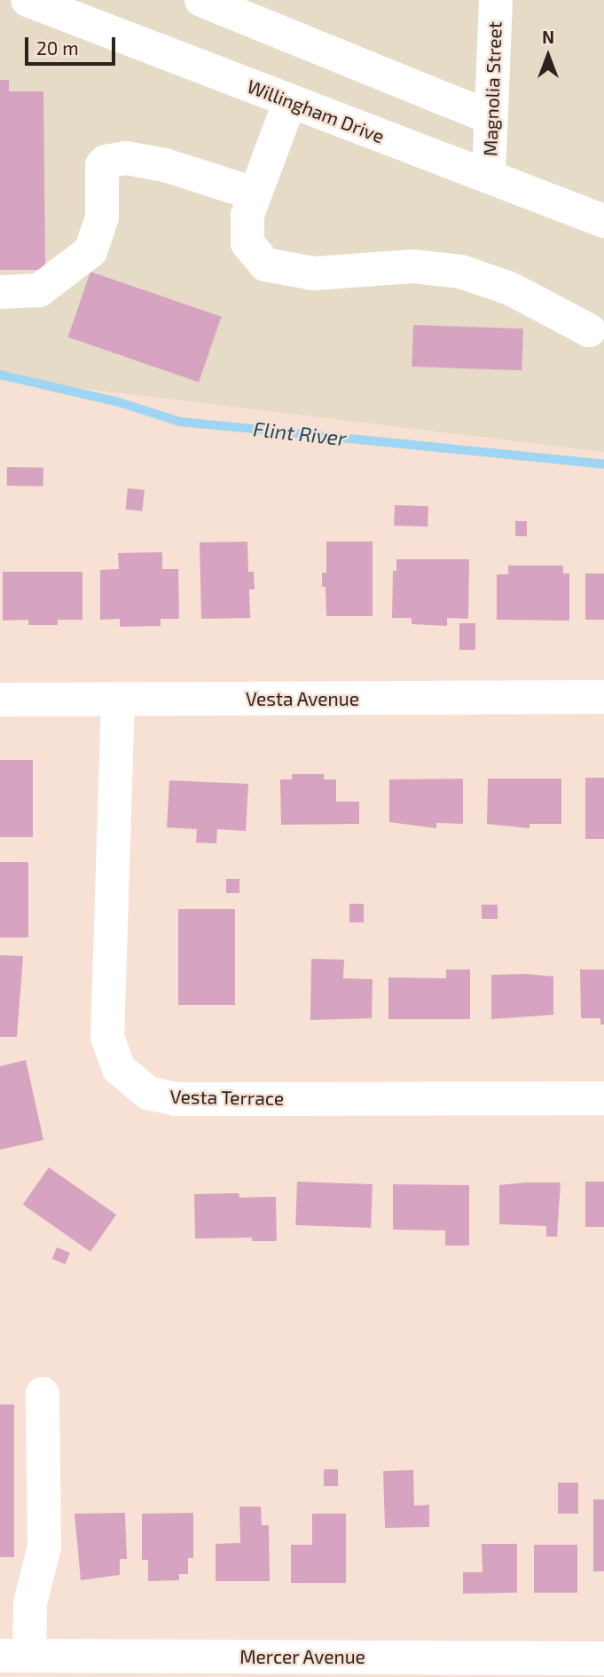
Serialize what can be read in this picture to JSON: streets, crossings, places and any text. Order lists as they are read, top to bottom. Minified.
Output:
{"streets":{"street":["Magnolia Street","Willingham Drive","Vesta Avenue","Vesta Terrace","Mercer Avenue"]},"crossings":[["Magnolia Street","Willingham Drive"],["Vesta Avenue","Vesta Terrace"]],"water":["Flint River"],"scale_bar":"20 m","north":"top"}
